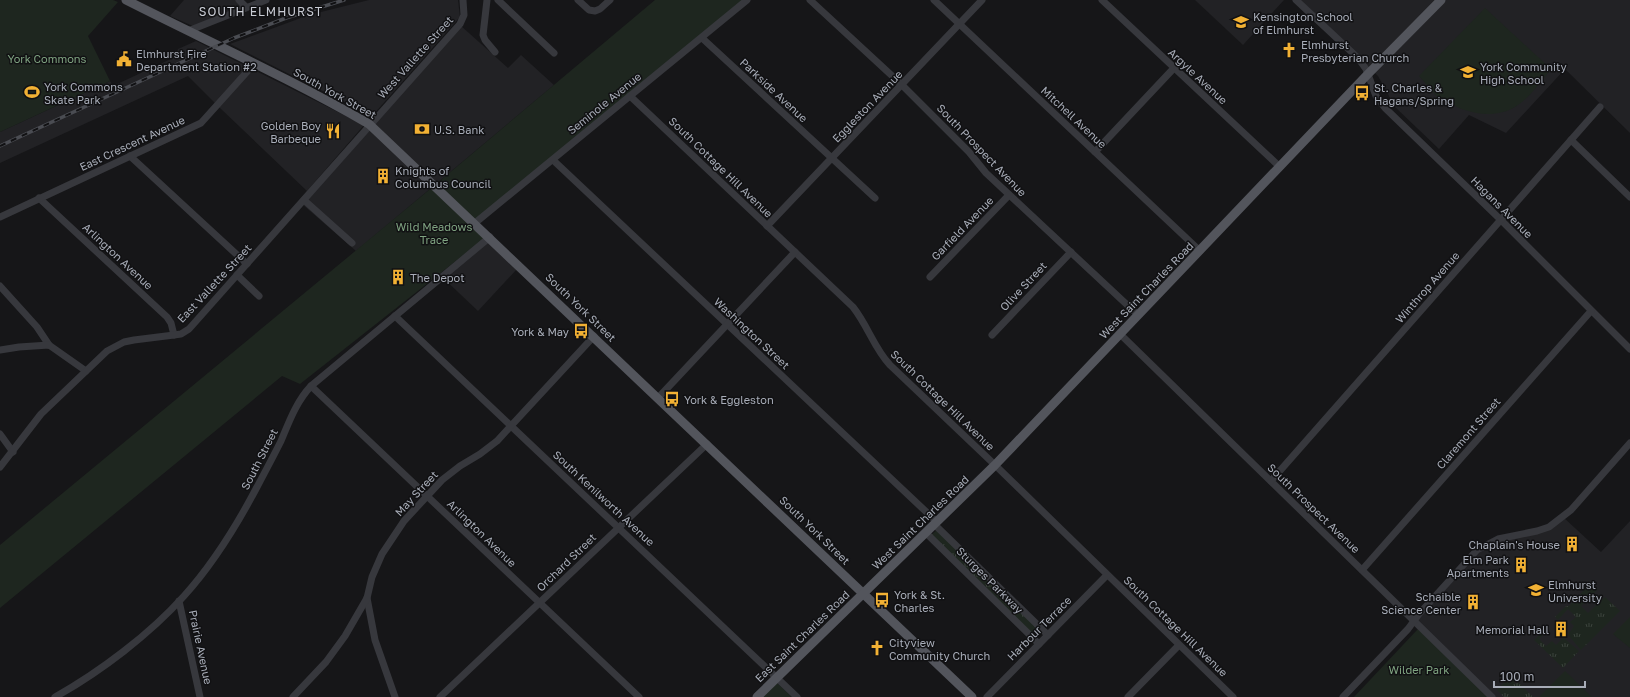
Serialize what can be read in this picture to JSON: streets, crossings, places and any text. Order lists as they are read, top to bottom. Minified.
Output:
{"streets":{"main road":["South York Street","West Saint Charles Road","East Saint Charles Road"],"street":["West Vallette Street","Argyle Avenue","Parkside Avenue","Seminole Avenue","Eggleston Avenue","Mitchell Avenue","East Crescent Avenue","South Prospect Avenue","South Cottage Hill Avenue","Hagans Avenue","Garfield Avenue","Arlington Avenue","East Vallette Street","Olive Street","Winthrop Avenue","Washington Street","Claremont Street","South Street","May Street","South Kenilworth Avenue","Orchard Street","Sturges Parkway","Harbour Terrace","Prairie Avenue"]},"crossings":[["West Vallette Street","South York Street"],["West Vallette Street","East Vallette Street"],["Argyle Avenue","West Saint Charles Road"],["Parkside Avenue","Seminole Avenue"],["Parkside Avenue","Eggleston Avenue"],["South York Street","Seminole Avenue"],["South York Street","East Crescent Avenue"],["South York Street","East Vallette Street"],["South York Street","West Saint Charles Road"],["South York Street","South Street"],["South York Street","May Street"],["South York Street","Orchard Street"],["South York Street","East Saint Charles Road"],["Seminole Avenue","South Cottage Hill Avenue"],["Seminole Avenue","Washington Street"],["Eggleston Avenue","Mitchell Avenue"],["Eggleston Avenue","South Prospect Avenue"],["Eggleston Avenue","South Cottage Hill Avenue"],["Mitchell Avenue","West Saint Charles Road"],["East Crescent Avenue","Arlington Avenue"],["South Prospect Avenue","Garfield Avenue"],["South Prospect Avenue","Olive Street"],["South Prospect Avenue","Winthrop Avenue"],["South Prospect Avenue","West Saint Charles Road"],["South Prospect Avenue","Claremont Street"],["South Cottage Hill Avenue","West Saint Charles Road"],["South Cottage Hill Avenue","Harbour Terrace"],["Hagans Avenue","Winthrop Avenue"],["Hagans Avenue","West Saint Charles Road"],["Hagans Avenue","Claremont Street"],["Arlington Avenue","East Vallette Street"],["Arlington Avenue","South Street"],["Arlington Avenue","May Street"],["Arlington Avenue","Orchard Street"],["West Saint Charles Road","Washington Street"],["West Saint Charles Road","Sturges Parkway"],["West Saint Charles Road","East Saint Charles Road"],["Washington Street","Sturges Parkway"],["South Street","South Kenilworth Avenue"],["South Street","Prairie Avenue"],["May Street","South Kenilworth Avenue"],["South Kenilworth Avenue","Orchard Street"],["South Kenilworth Avenue","East Saint Charles Road"],["Sturges Parkway","Harbour Terrace"]],"districts":["SOUTH ELMHURST"],"parks":["York Commons","Wild Meadows Trace","Wilder Park"],"places":{"school or university":["Kensington School of Elmhurst","York Community High School","Elmhurst University"],"church":["Elmhurst Presbyterian Church","Cityview Community Church"],"public building":["Elmhurst Fire Department Station #2"],"sports":["York Commons Skate Park"],"bus stop":["St. Charles & Hagans/Spring","York & May","York & Eggleston","York & St. Charles"],"bank":["U.S. Bank"],"restaurant":["Golden Boy Barbeque"],"building":["Knights of Columbus Council","The Depot","Chaplain's House","Elm Park Apartments","Schaible Science Center","Memorial Hall"]},"scale_bar":"100 m"}
